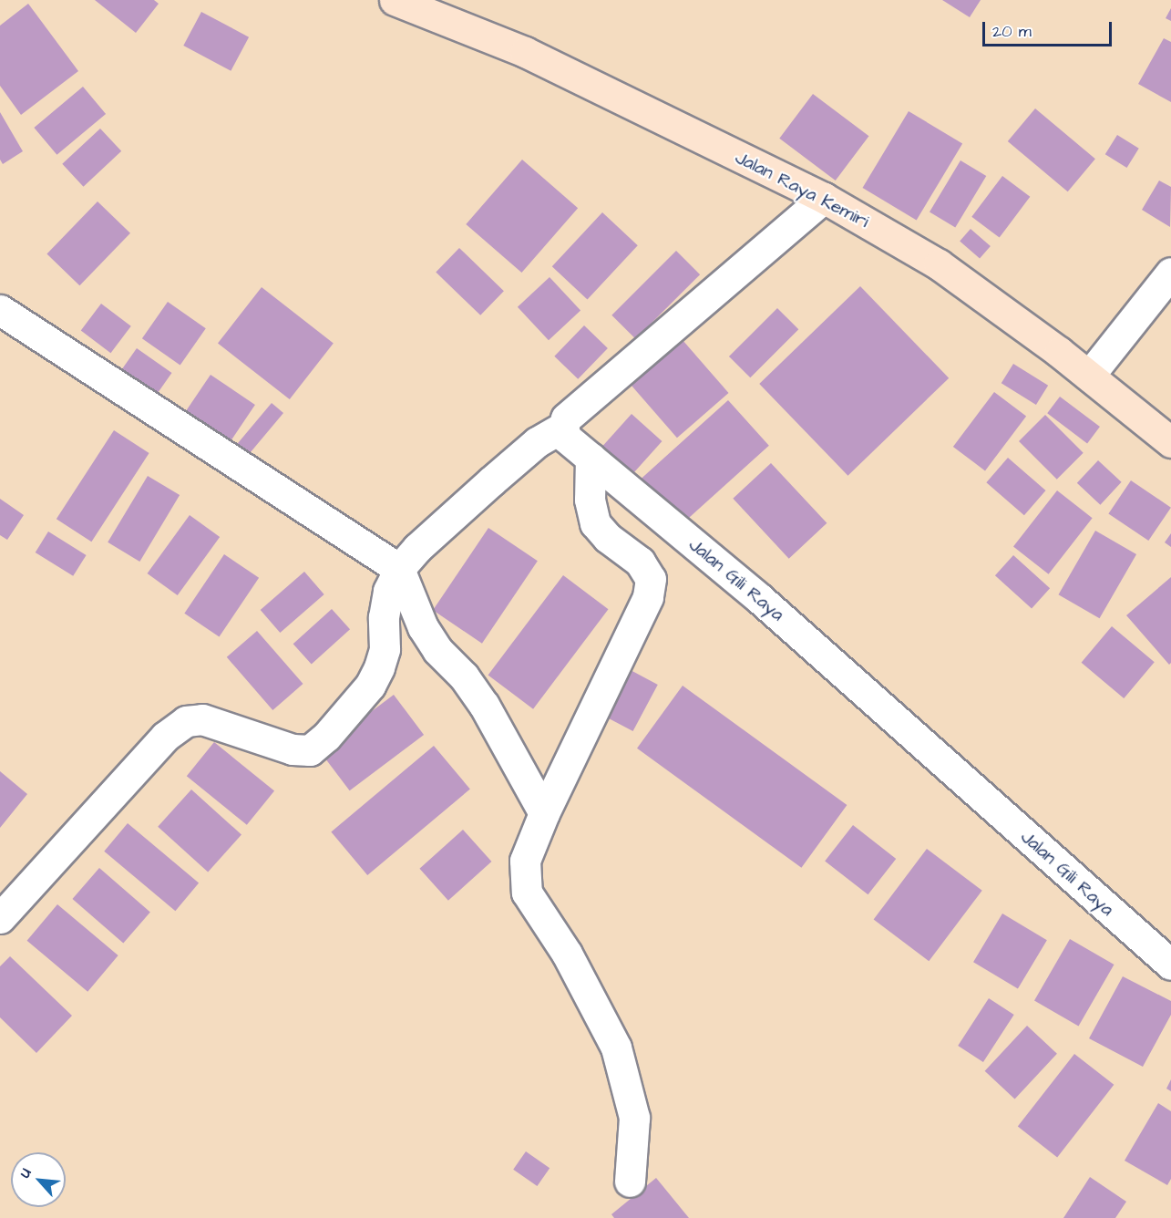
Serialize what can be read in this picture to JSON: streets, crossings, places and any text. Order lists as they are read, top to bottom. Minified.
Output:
{"streets":{"street":["Jalan Raya Kemiri","Jalan Gili Raya"]},"scale_bar":"20 m","north":"top left"}
